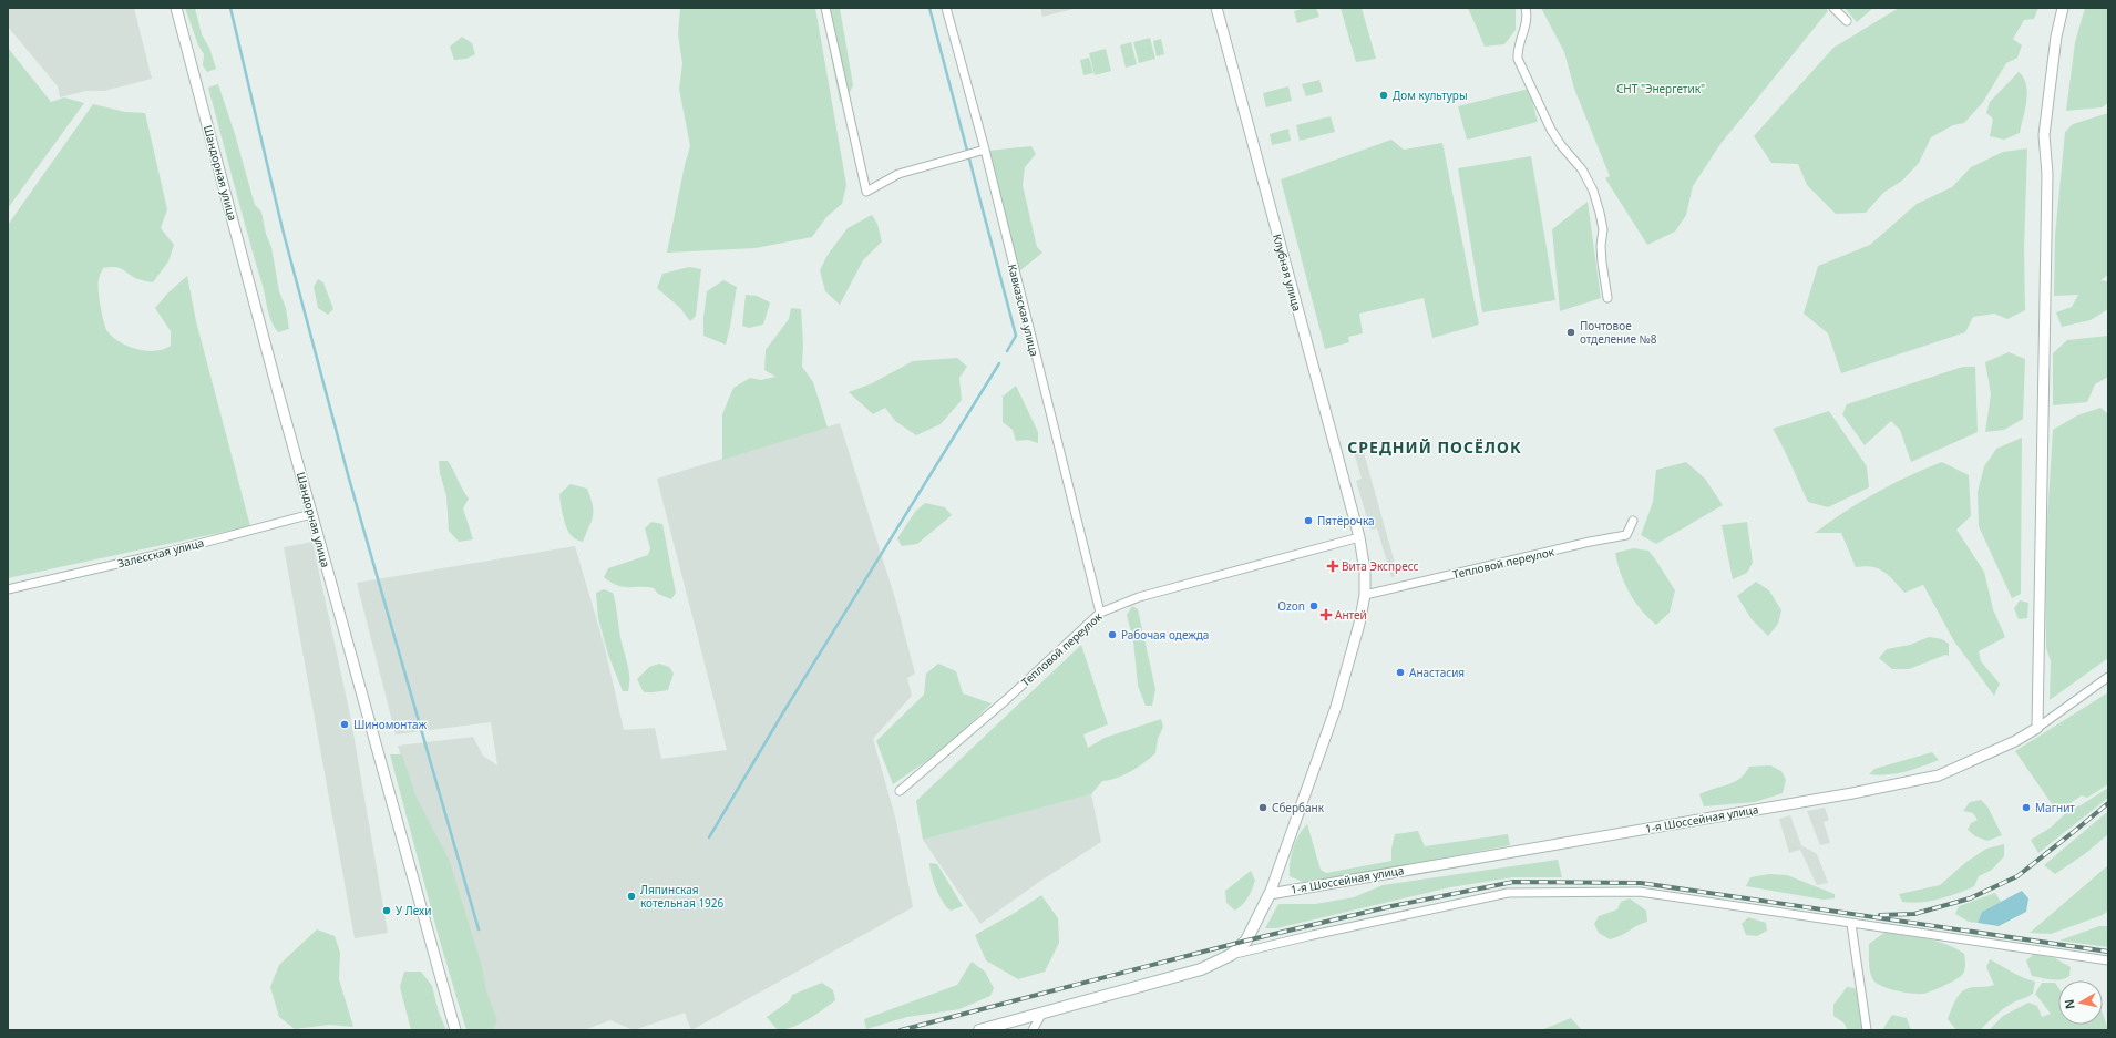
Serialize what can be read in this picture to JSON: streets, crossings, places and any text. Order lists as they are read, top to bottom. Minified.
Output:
{"streets":{"street":["Шандорная улица","Клубная улица","Кавказская улица","Залесская улица","Тепловой переулок","1-я Шоссейная улица"]},"crossings":[["Шандорная улица","Залесская улица"],["Клубная улица","Тепловой переулок"],["Клубная улица","1-я Шоссейная улица"],["Кавказская улица","Тепловой переулок"]],"districts":["СРЕДНИЙ ПОСЁЛОК"],"parks":["СНТ \"Энергетик\""],"places":{"other":["Дом культуры","Почтовое отделение №8","Пятёрочка","Ozon","Рабочая одежда","Анастасия","Шиномонтаж","Сбербанк","Магнит","Ляпинская котельная 1926","У Лехи"],"health":["Вита Экспресс","Антей"]},"north":"left"}
